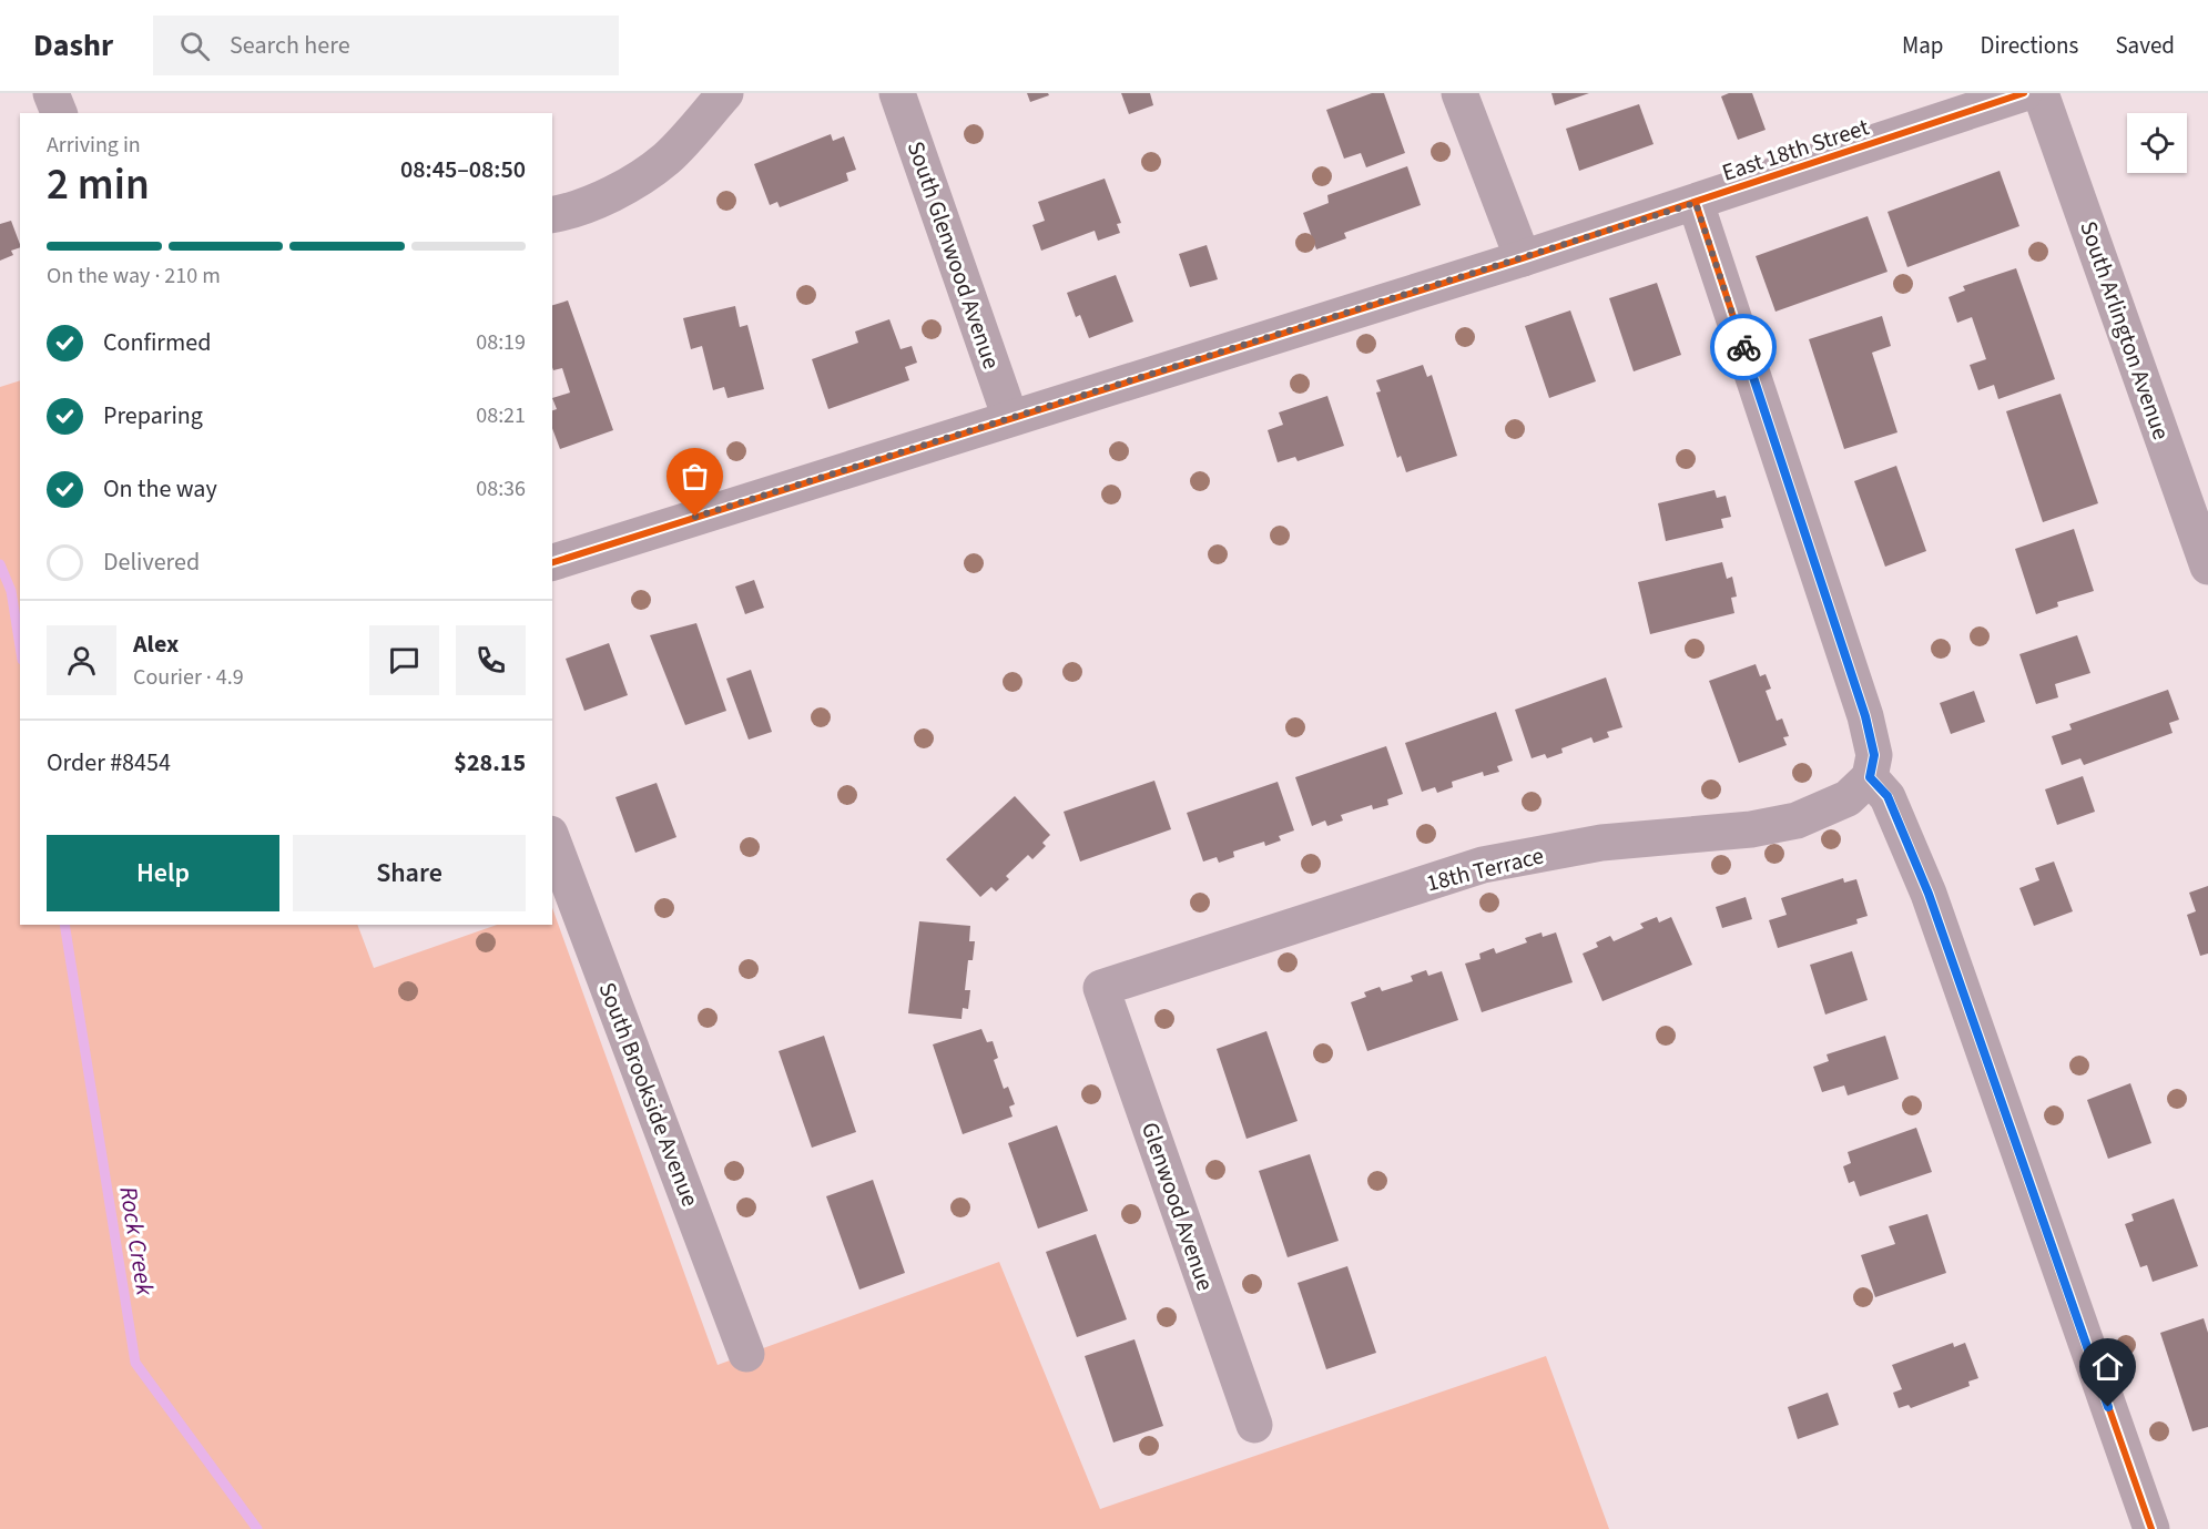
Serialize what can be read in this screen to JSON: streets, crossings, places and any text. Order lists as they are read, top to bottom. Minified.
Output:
{"streets":{"street":["East 18th Street","South Glenwood Avenue","South Arlington Avenue","18th Terrace","South Brookside Avenue","Glenwood Avenue"]},"crossings":[["East 18th Street","South Glenwood Avenue"],["18th Terrace","Glenwood Avenue"]],"water":["Rock Creek"],"page":{"header":"Dashr","search":"Search here","nav":["Map","Directions","Saved"],"heading":["2 min","Arriving in","08:45–08:50"],"panel":["Alex","Courier · 4.9","Order #8454","$28.15"],"bar":"On the way · 210 m","list":[["Confirmed","08:19"],["Preparing","08:21"],["On the way","08:36"],"Delivered"],"buttons":["Help","Share"]}}
